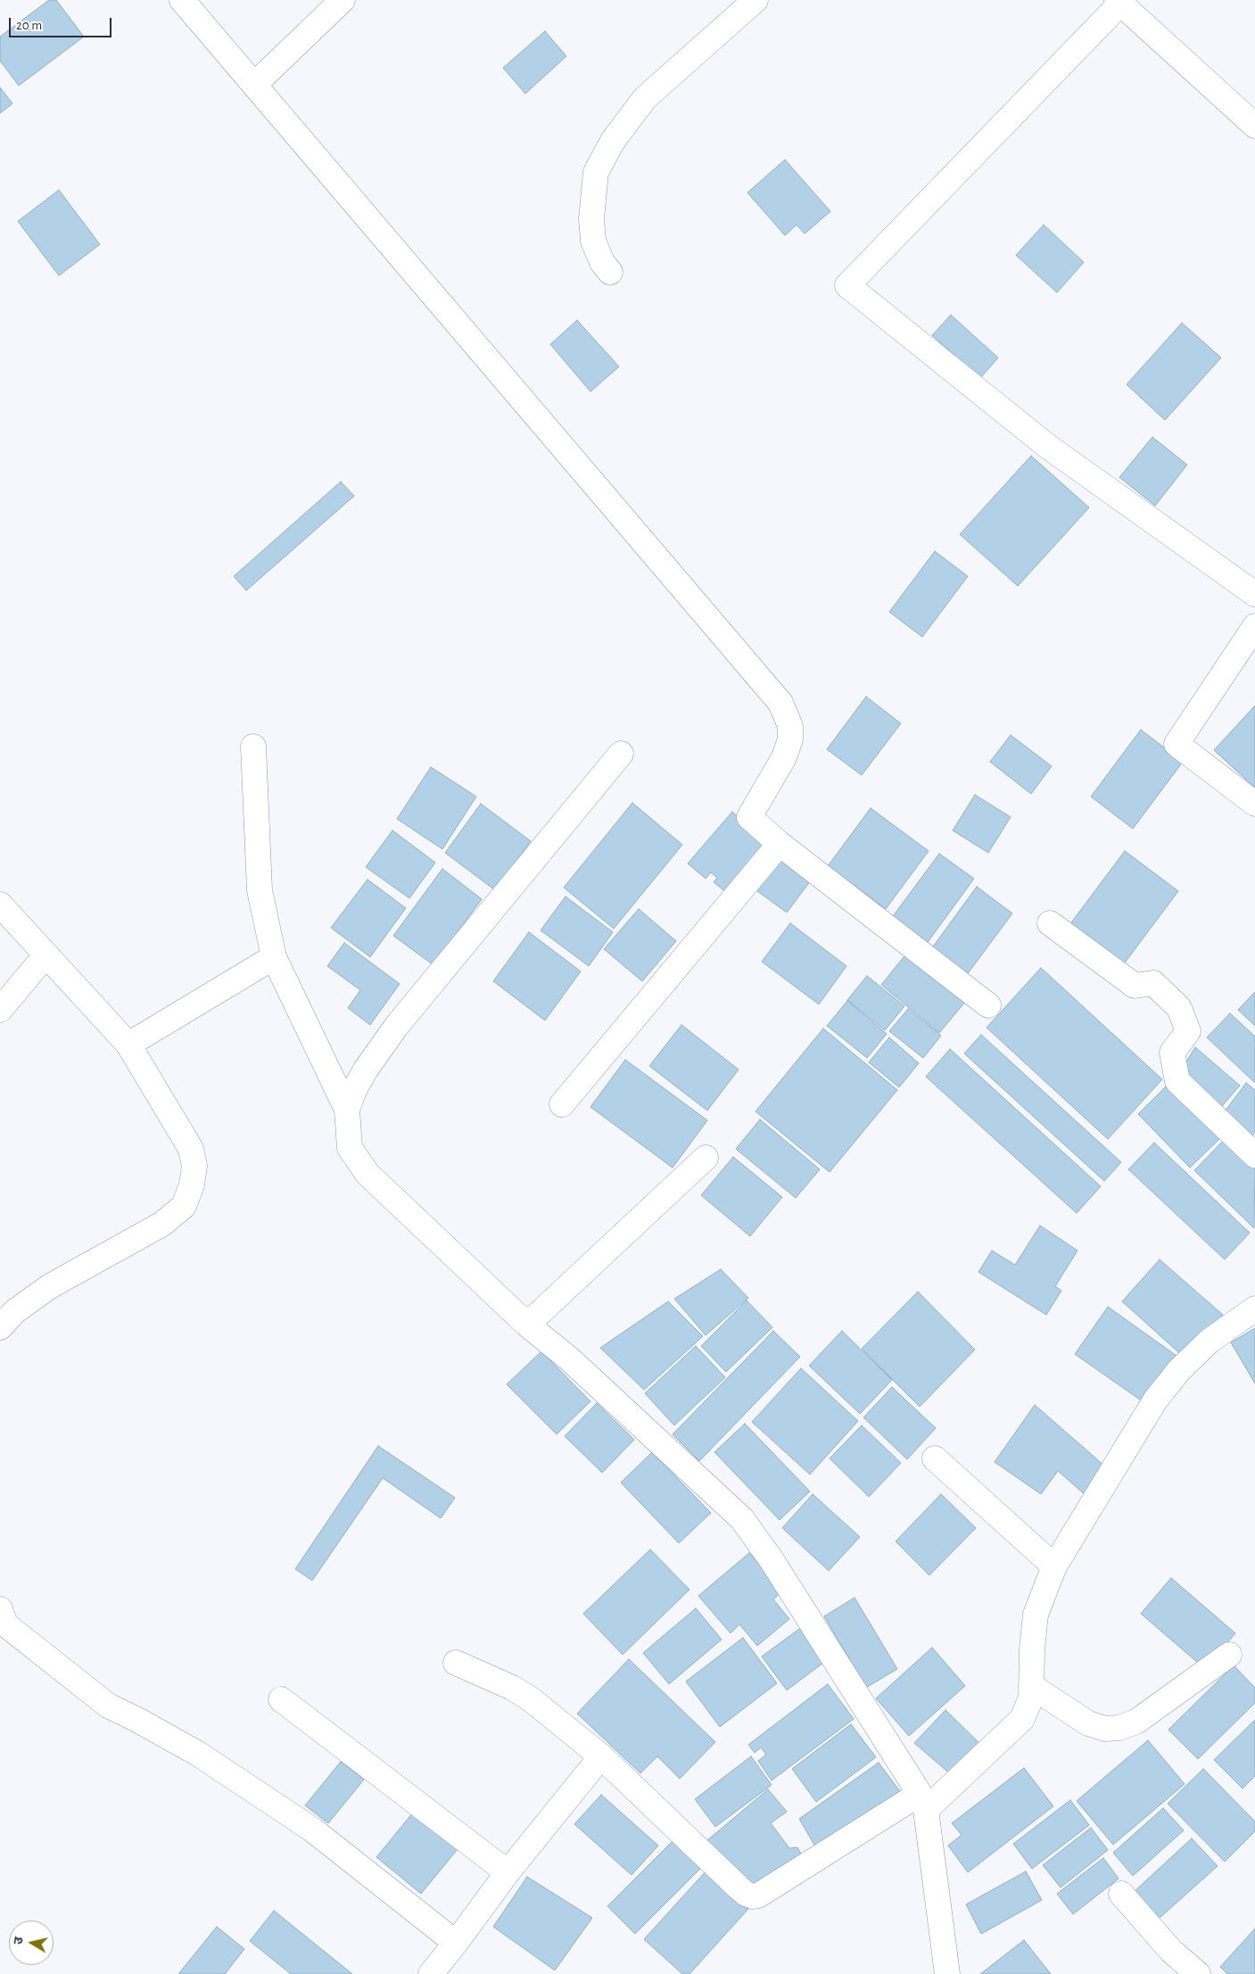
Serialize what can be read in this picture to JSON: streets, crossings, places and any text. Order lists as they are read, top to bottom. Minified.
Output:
{"scale_bar":"20 m","north":"left"}
